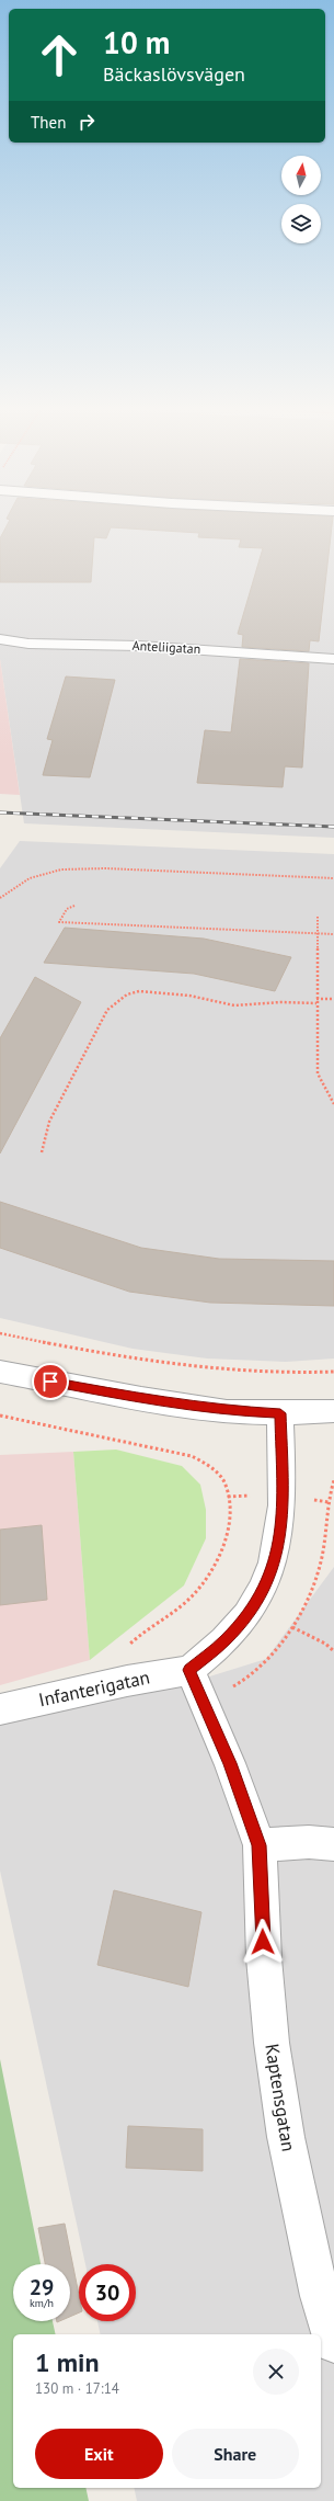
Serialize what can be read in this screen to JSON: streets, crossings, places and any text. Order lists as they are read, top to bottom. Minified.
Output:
{"streets":{"street":["Anteliigatan","Infanterigatan","Kaptensgatan"]},"crossings":[["Infanterigatan","Kaptensgatan"]],"north":"top","page":{"turn":["10 m","Bäckaslövsvägen"],"then":"Then","speed":"29 km/h","limit":"30","heading":["1 min","130 m · 17:14"],"buttons":["Exit","Share"]}}
